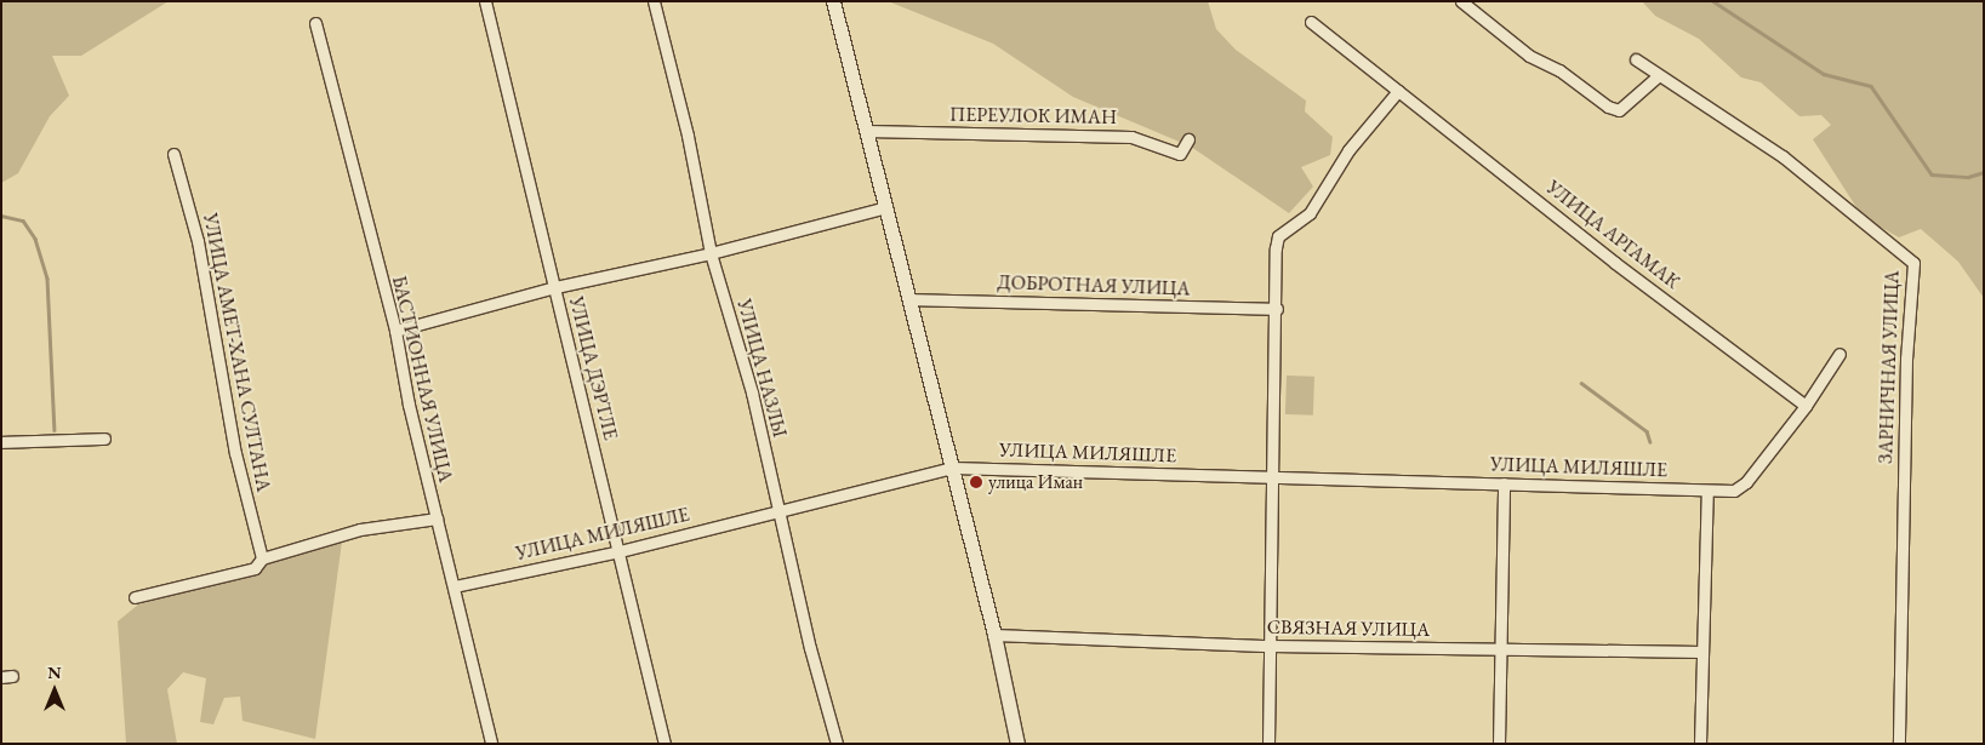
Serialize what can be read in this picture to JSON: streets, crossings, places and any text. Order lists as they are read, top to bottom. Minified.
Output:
{"streets":{"street":["ПЕРЕУЛОК ИМАН","УЛИЦА АРГАМАК","ДОБРОТНАЯ УЛИЦА","УЛИЦА АМЕТ-ХАНА СУЛТАНА","ЗАРНИЧНАЯ УЛИЦА","УЛИЦА ДЭРТЛЕ","УЛИЦА НАЗЛЫ","БАСТИОННАЯ УЛИЦА","УЛИЦА МИЛЯШЛЕ","СВЯЗНАЯ УЛИЦА"]},"crossings":[["УЛИЦА АРГАМАК","УЛИЦА МИЛЯШЛЕ"],["УЛИЦА ДЭРТЛЕ","УЛИЦА МИЛЯШЛЕ"],["УЛИЦА НАЗЛЫ","УЛИЦА МИЛЯШЛЕ"],["БАСТИОННАЯ УЛИЦА","УЛИЦА МИЛЯШЛЕ"]],"places":["улица Иман"],"north":"top"}
